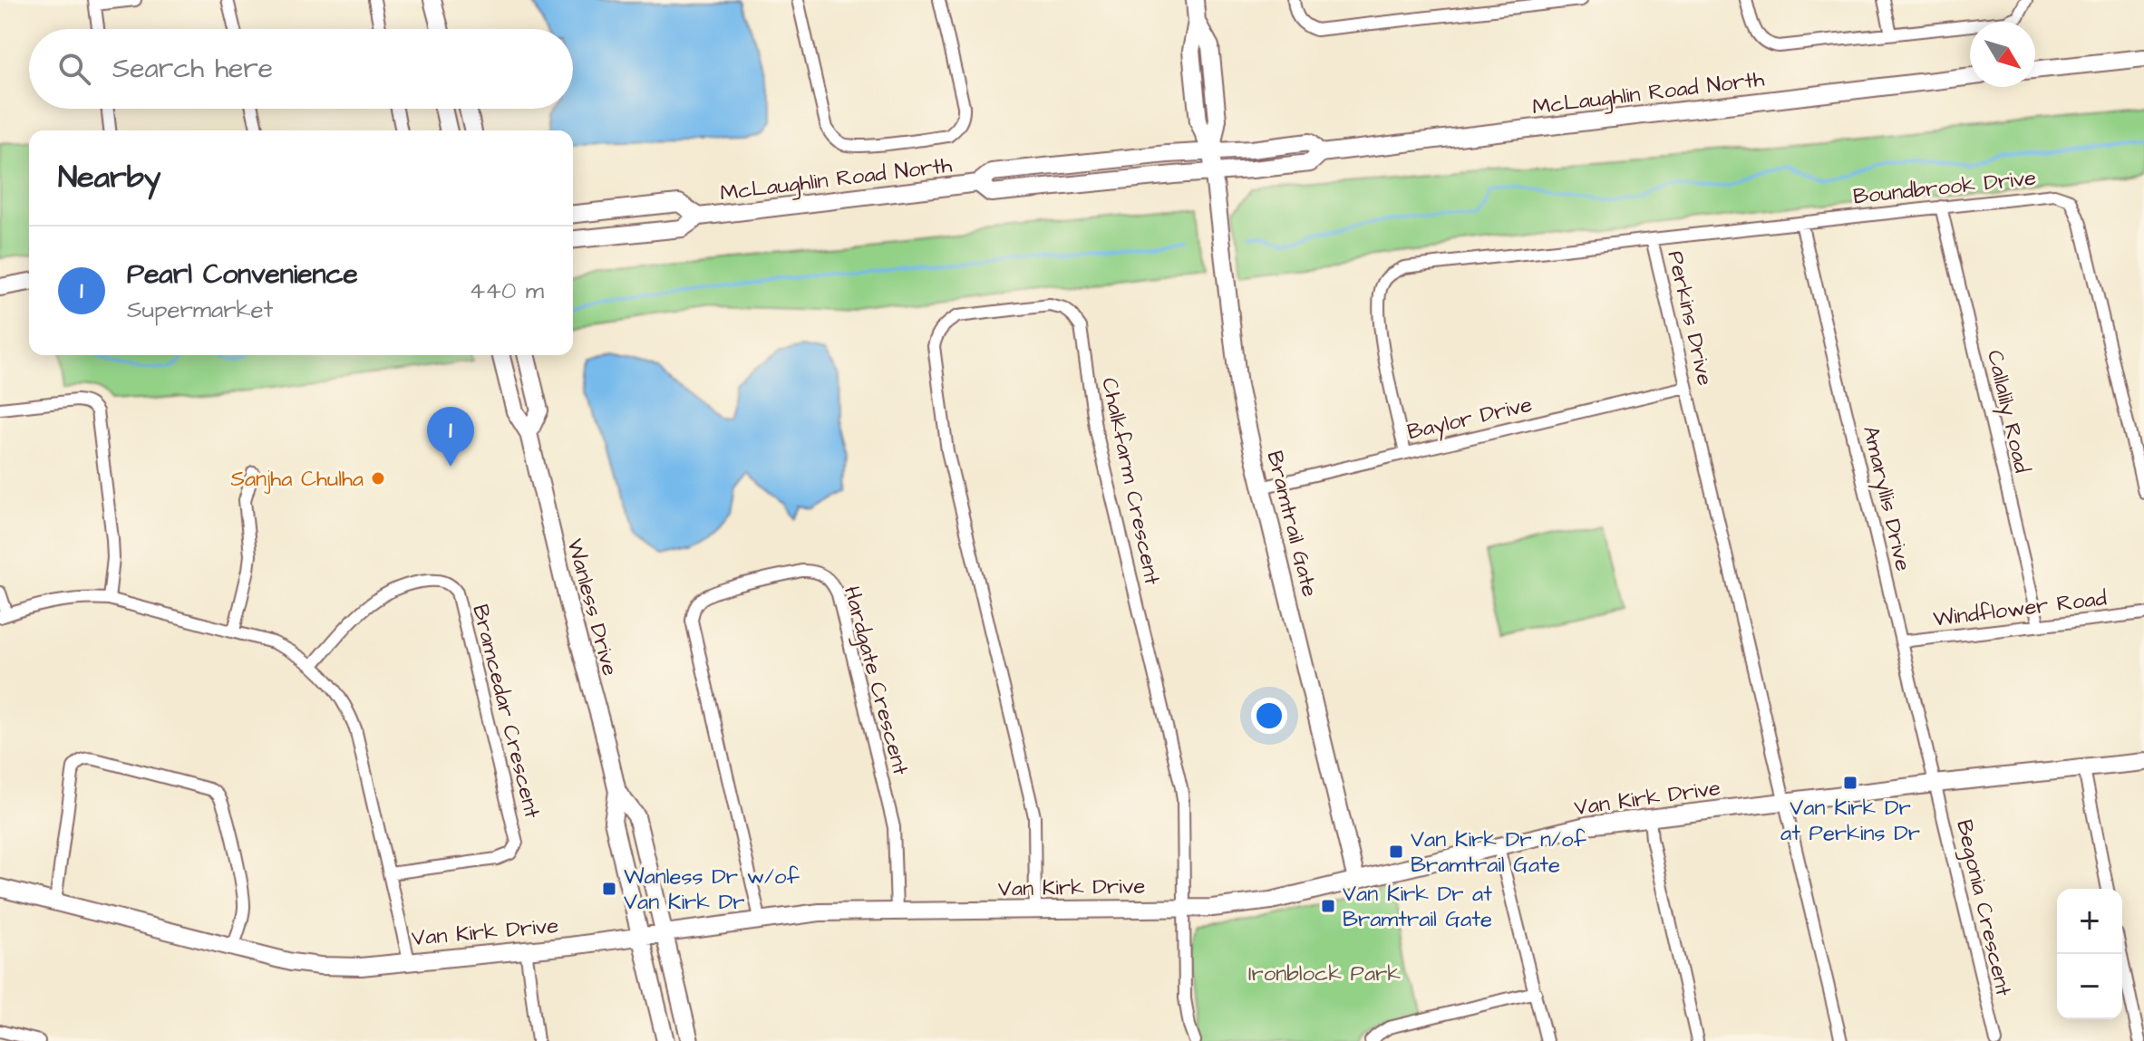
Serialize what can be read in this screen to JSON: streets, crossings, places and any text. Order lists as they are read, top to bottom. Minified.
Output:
{"streets":{"main road":["McLaughlin Road North","Bramtrail Gate","Wanless Drive","Van Kirk Drive"],"street":["Boundbrook Drive","Perkins Drive","Callalily Road","Baylor Drive","Chalkfarm Crescent","Amaryllis Drive","Windflower Road","Hardgate Crescent","Bramcedar Crescent","Begonia Crescent"]},"crossings":[["McLaughlin Road North","Bramtrail Gate"],["Boundbrook Drive","Perkins Drive"],["Boundbrook Drive","Callalily Road"],["Boundbrook Drive","Amaryllis Drive"],["Perkins Drive","Baylor Drive"],["Perkins Drive","Van Kirk Drive"],["Callalily Road","Windflower Road"],["Baylor Drive","Bramtrail Gate"],["Chalkfarm Crescent","Van Kirk Drive"],["Amaryllis Drive","Windflower Road"],["Amaryllis Drive","Van Kirk Drive"],["Amaryllis Drive","Begonia Crescent"],["Bramtrail Gate","Van Kirk Drive"],["Wanless Drive","Van Kirk Drive"],["Hardgate Crescent","Van Kirk Drive"],["Van Kirk Drive","Begonia Crescent"]],"parks":["Ironblock Park"],"places":{"other":["Sanjha Chulha"],"transit":["Van Kirk Dr at Perkins Dr","Van Kirk Dr n/of Bramtrail Gate","Wanless Dr w/of Van Kirk Dr","Van Kirk Dr at Bramtrail Gate"]},"north":"bottom right","page":{"search":"Search here","heading":"Nearby","list":[{"mark":"1","name":"Pearl Convenience","note":"Supermarket","value":"440 m"}],"pins":"1","map_buttons":["+","−"]}}
